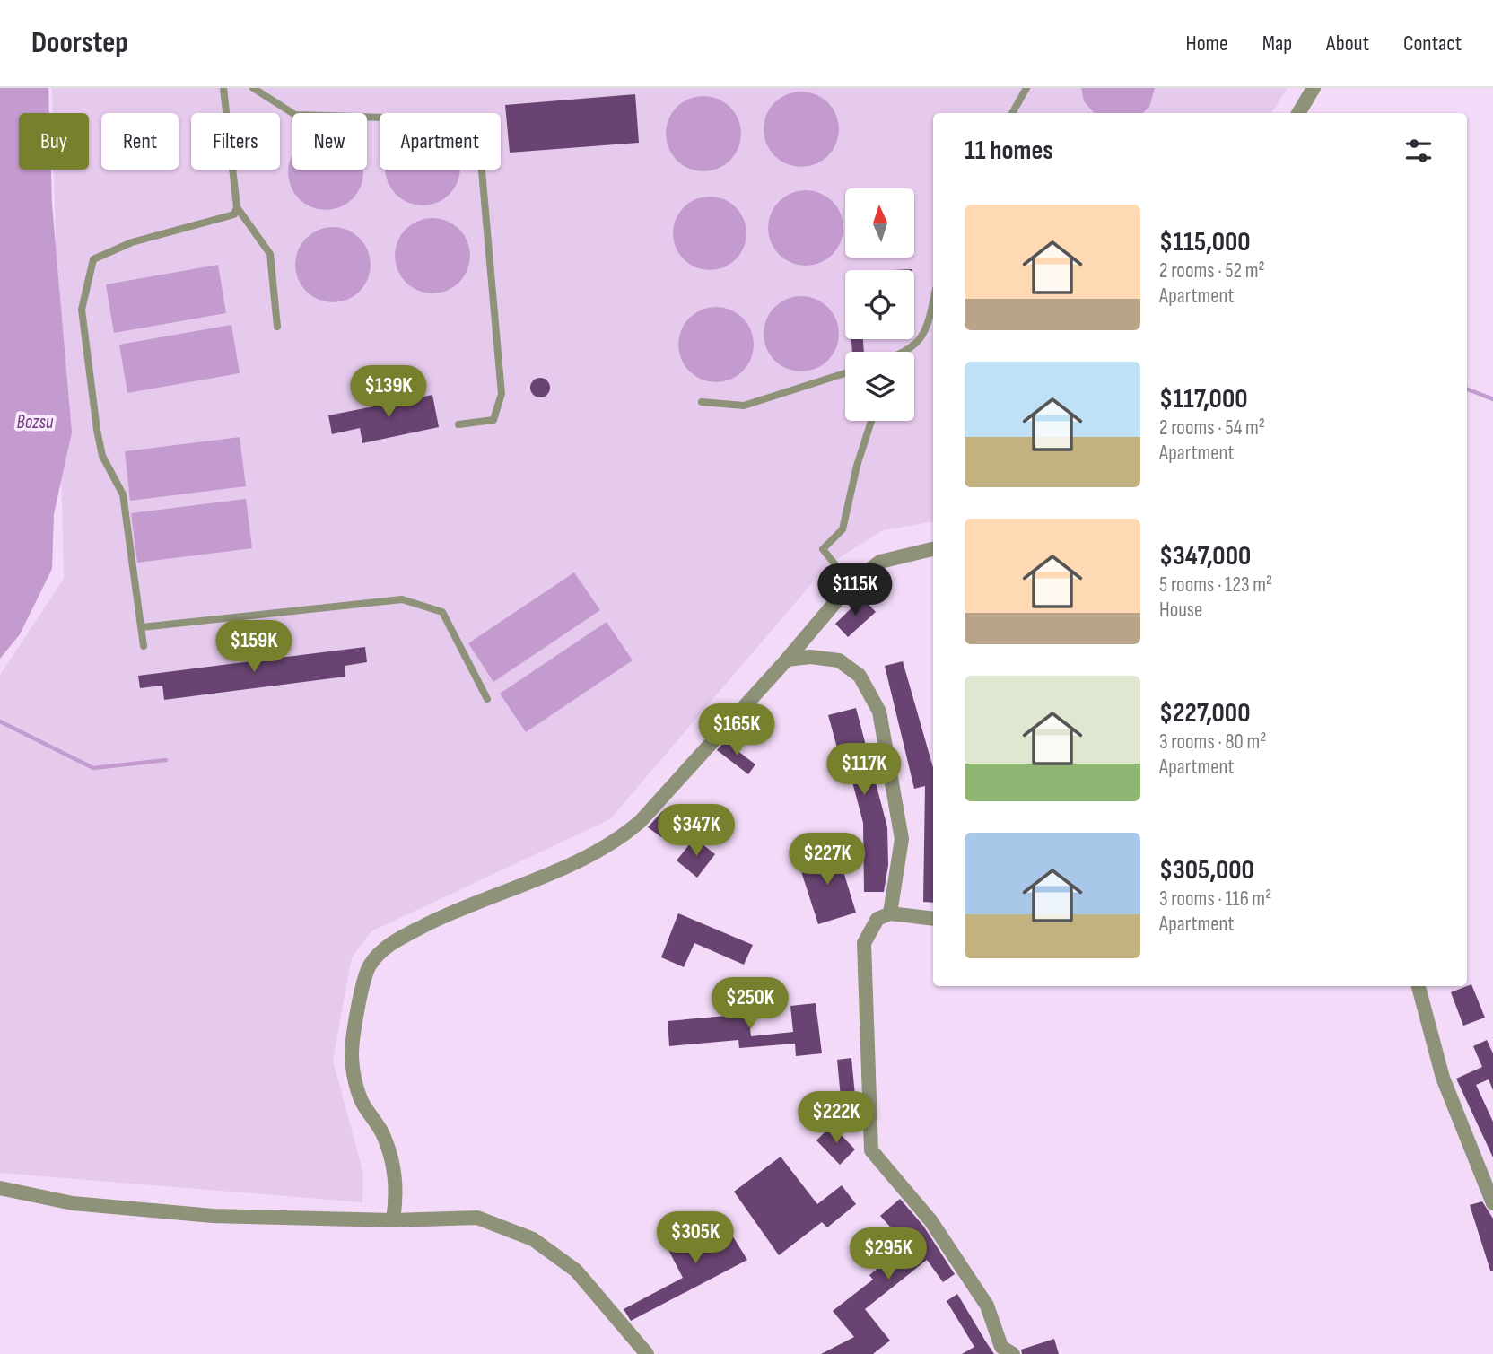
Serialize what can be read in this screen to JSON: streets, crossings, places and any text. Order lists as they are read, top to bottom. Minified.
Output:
{"water":["Bozsu"],"north":"top","page":{"header":"Doorstep","nav":["Home","Map","About","Contact"],"chip":["Buy","Rent","Filters","New","Apartment"],"heading":"11 homes","list":[{"name":"$115,000","note":"2 rooms · 52 m² · Apartment"},{"name":"$117,000","note":"2 rooms · 54 m² · Apartment"},{"name":"$347,000","note":"5 rooms · 123 m² · House"},{"name":"$227,000","note":"3 rooms · 80 m² · Apartment"},{"name":"$305,000","note":"3 rooms · 116 m² · Apartment"}],"price":["$139K","$115K","$159K","$165K","$117K","$347K","$227K","$250K","$222K","$305K","$295K"]}}
